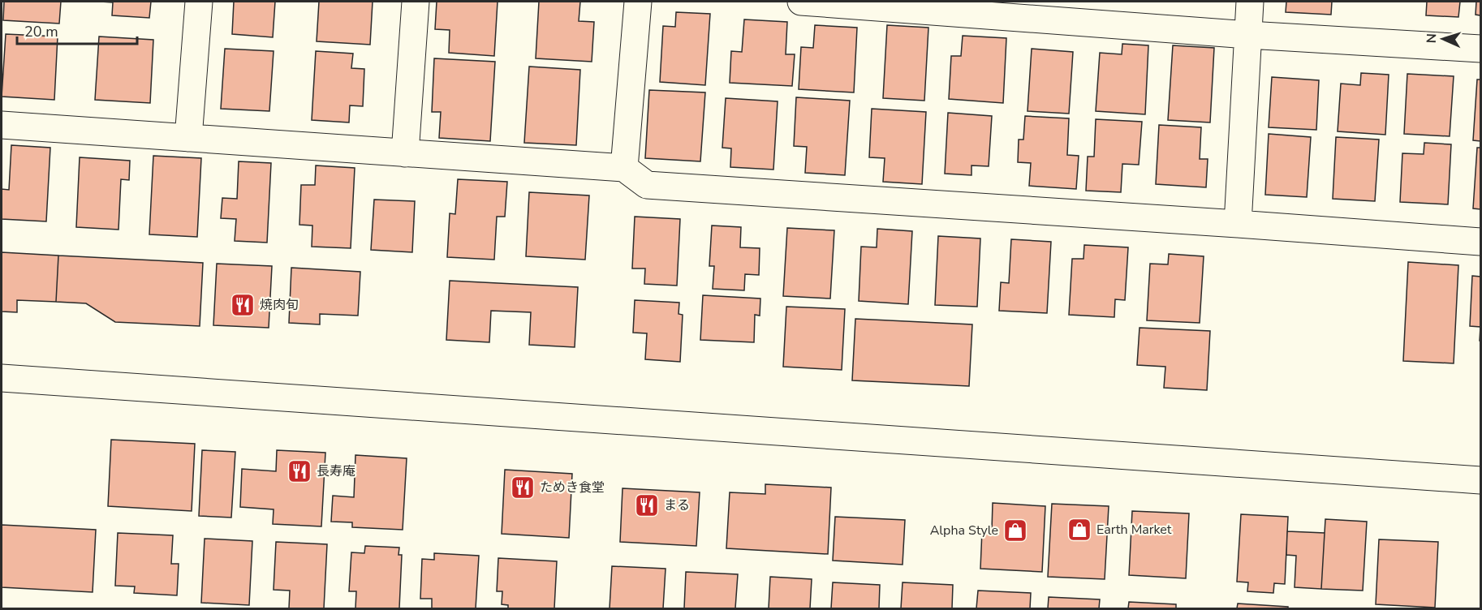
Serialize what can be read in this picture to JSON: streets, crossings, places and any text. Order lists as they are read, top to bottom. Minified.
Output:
{"places":{"restaurant":["焼肉旬","長寿庵","ためき食堂","まる"],"shop":["Earth Market","Alpha Style"]},"scale_bar":"20 m","north":"left"}
